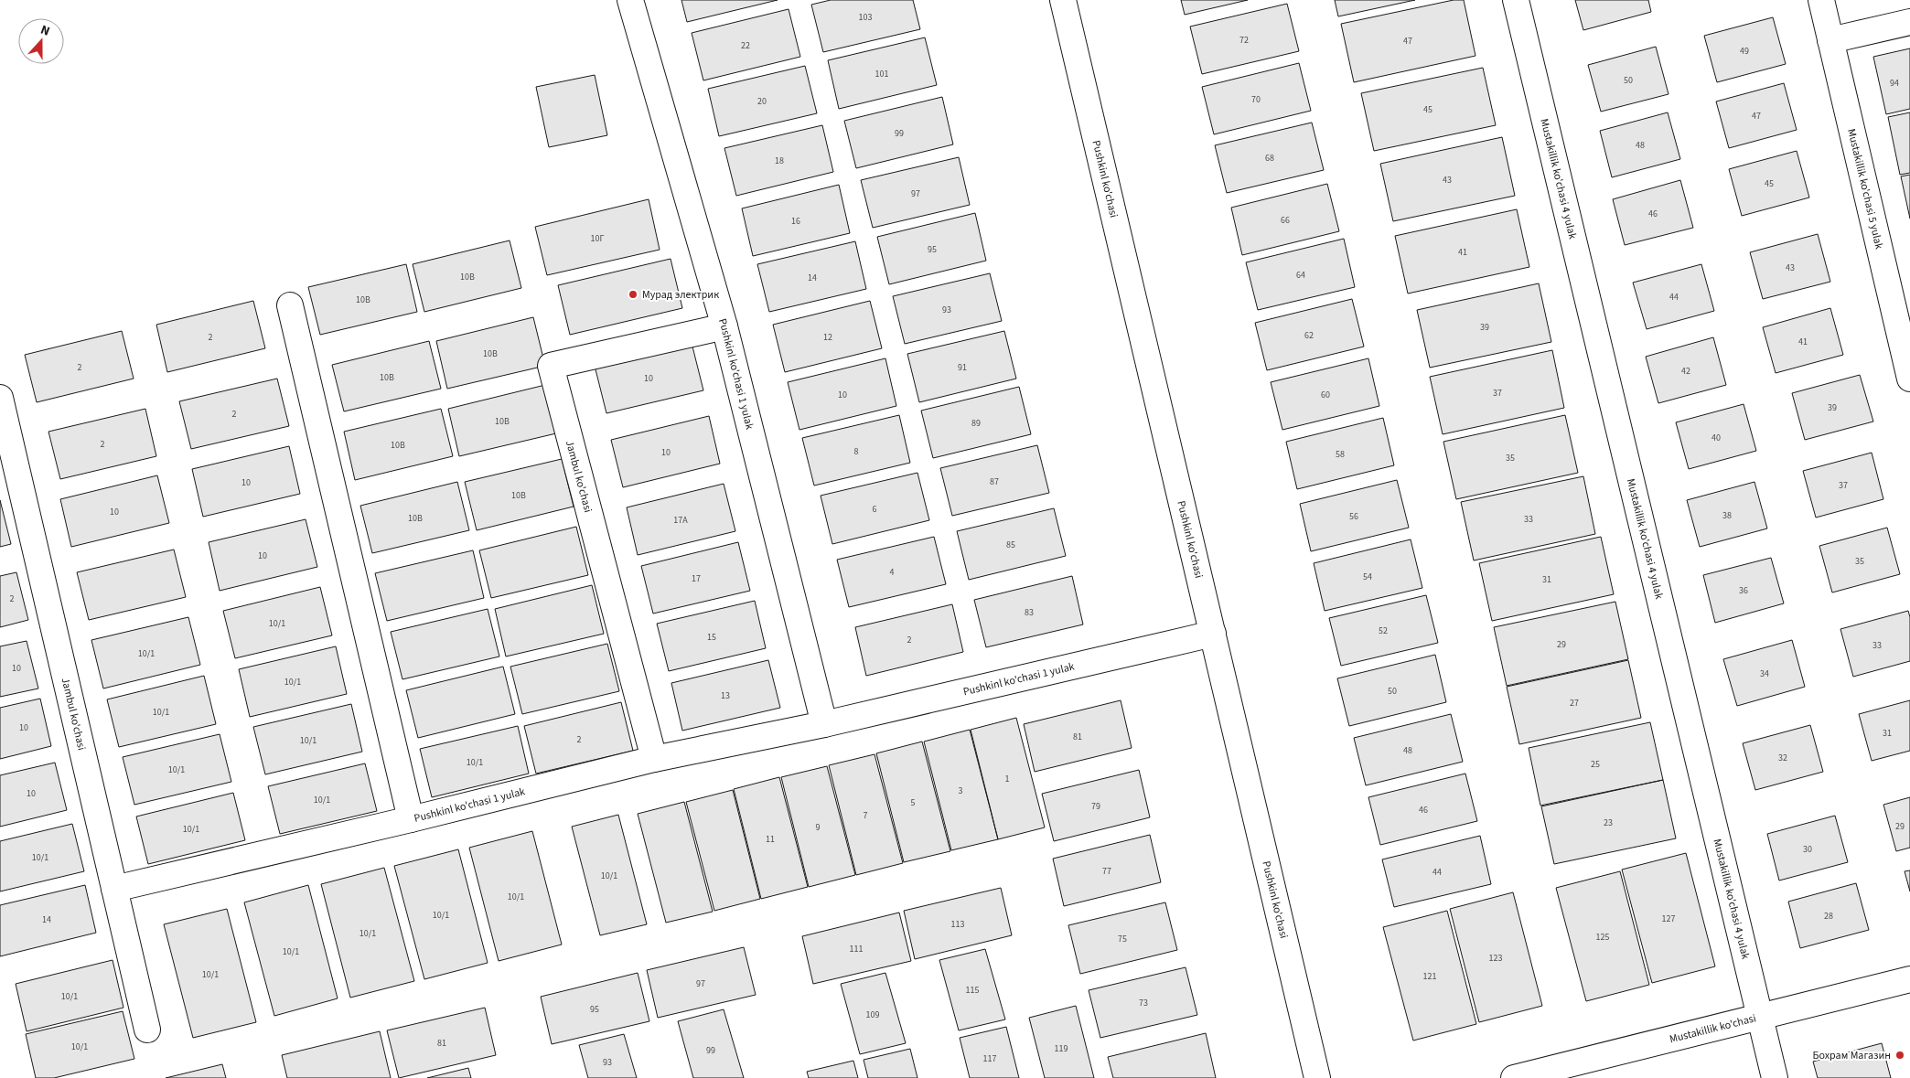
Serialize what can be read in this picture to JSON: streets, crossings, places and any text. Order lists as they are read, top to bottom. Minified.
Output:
{"streets":{"street":["Pushkinl ko'chasi","Mustakillik ko'chasi 4 yulak","Mustakillik ko'chasi 5 yulak","Pushkinl ko'chasi 1 yulak","Jambul ko'chasi","Mustakillik ko'chasi"]},"crossings":[["Pushkinl ko'chasi","Pushkinl ko'chasi 1 yulak"],["Mustakillik ko'chasi 4 yulak","Mustakillik ko'chasi"],["Pushkinl ko'chasi 1 yulak","Jambul ko'chasi"]],"places":["Мурад электрик","Бохрам Магазин"],"house_numbers":["103","72","47","22","49","101","50","94","70","20","45","47","99","48","68","18","43","45","97","46","66","16","10Г","95","41","43","64","10В","14","44","10В","93","39","62","2","12","41","10В","2","91","42","10В","10","37","10","60","39","2","10В","89","40","2","10В","8","10","58","35","87","10","37","10В","6","10","38","56","10В","33","17А","85","10","35","4","54","17","31","36","2","83","10/1","52","15","2","29","33","10/1","10","34","10/1","50","13","27","10/1","10","31","81","2","10/1","48","32","10/1","25","10/1","1","3","10","10/1","5","79","46","7","23","29","9","10/1","11","30","10/1","77","44","10/1","10/1","10/1","28","127","14","113","10/1","125","75","111","10/1","123","10/1","121","97","115","10/1","73","95","109","81","10/1","119","99","117","93"],"north":"top"}
